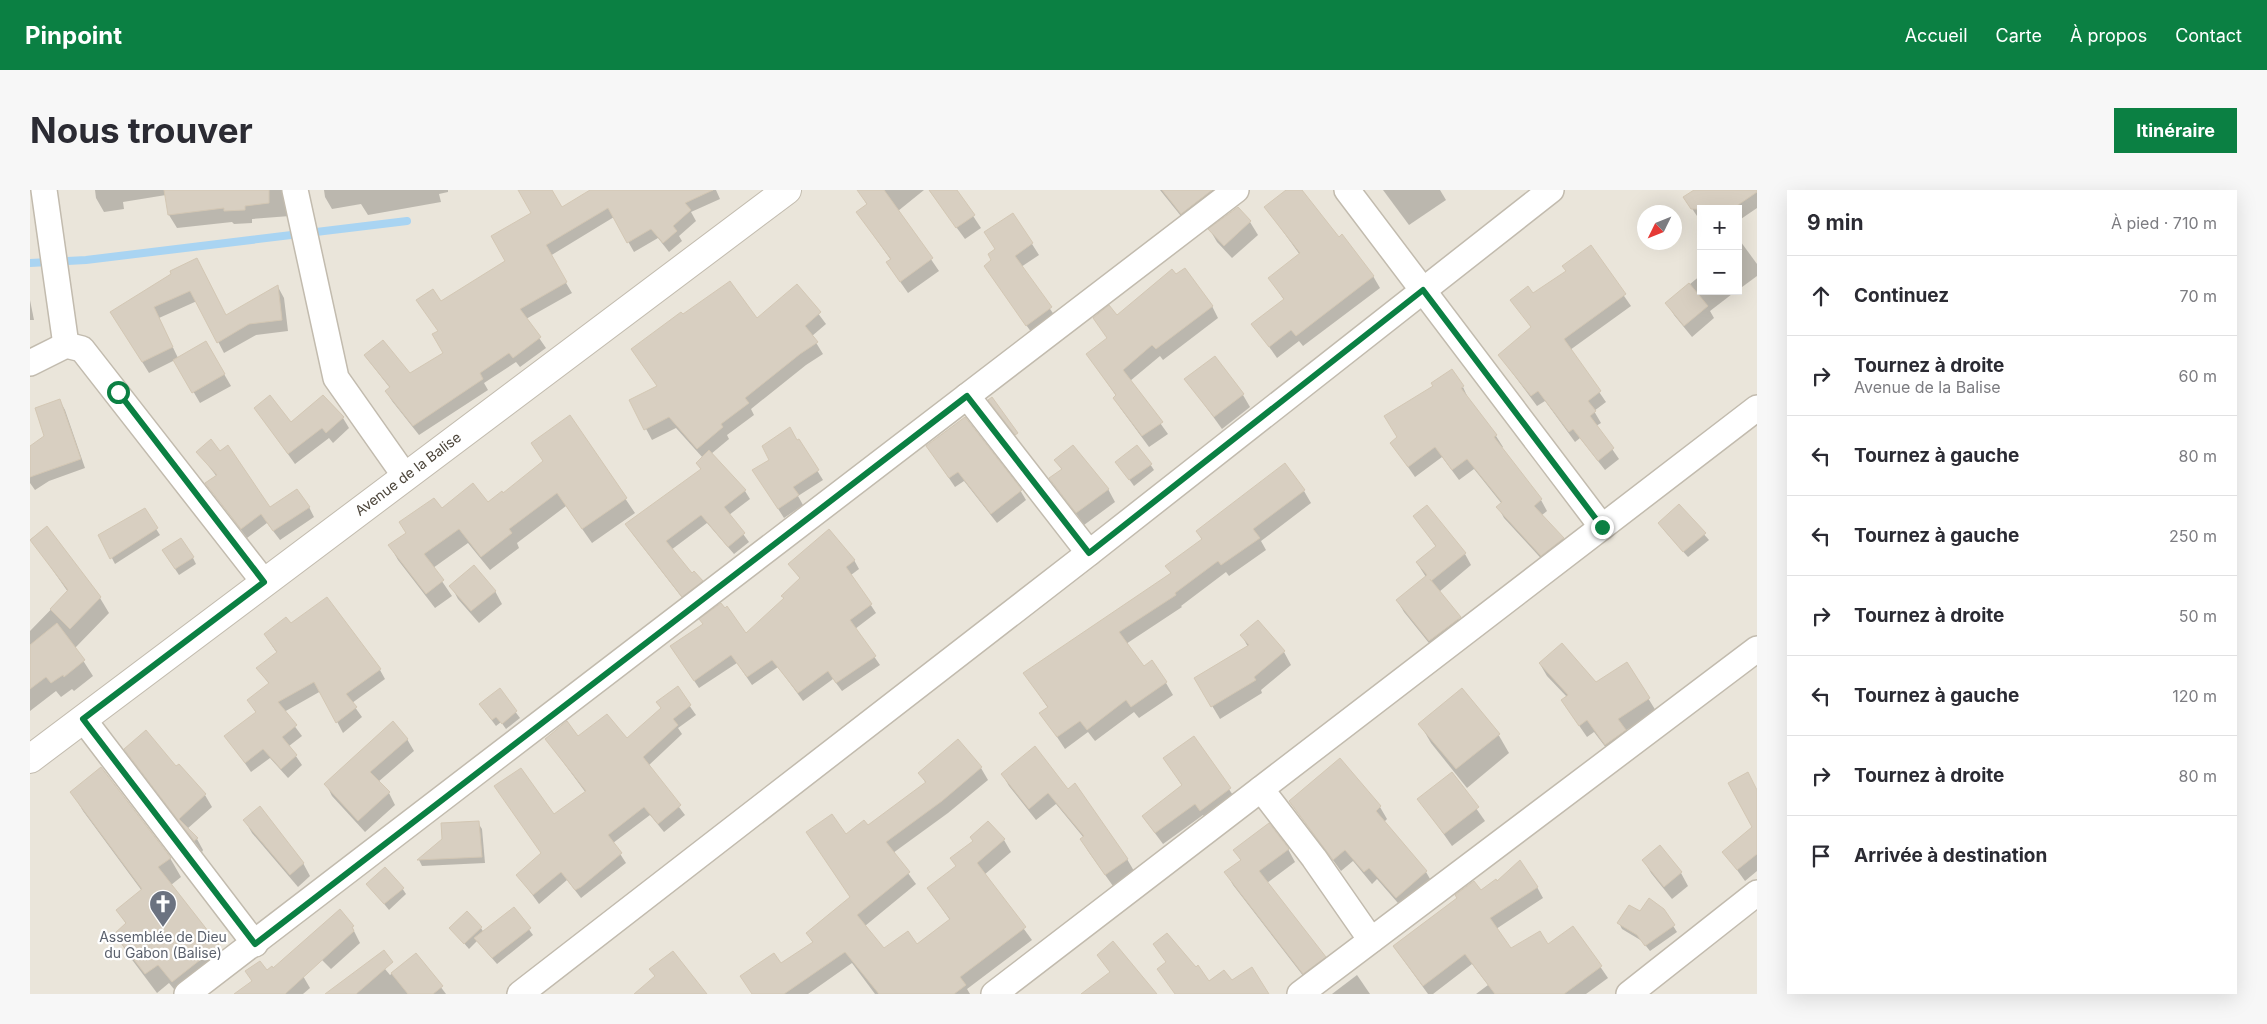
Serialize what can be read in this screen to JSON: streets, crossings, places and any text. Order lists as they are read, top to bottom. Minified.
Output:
{"streets":{"street":["Avenue de la Balise"]},"places":{"church":["Assemblée de Dieu du Gabon (Balise)"]},"north":"bottom left","page":{"header":"Pinpoint","nav":["Accueil","Carte","À propos","Contact"],"buttons":"Itinéraire","title":"Nous trouver","heading":["9 min","À pied · 710 m"],"map_buttons":["+","−"],"list":[["Continuez","70 m"],["Tournez à droite","Avenue de la Balise","60 m"],["Tournez à gauche","80 m"],["Tournez à gauche","250 m"],["Tournez à droite","50 m"],["Tournez à gauche","120 m"],["Tournez à droite","80 m"],"Arrivée à destination"]}}
